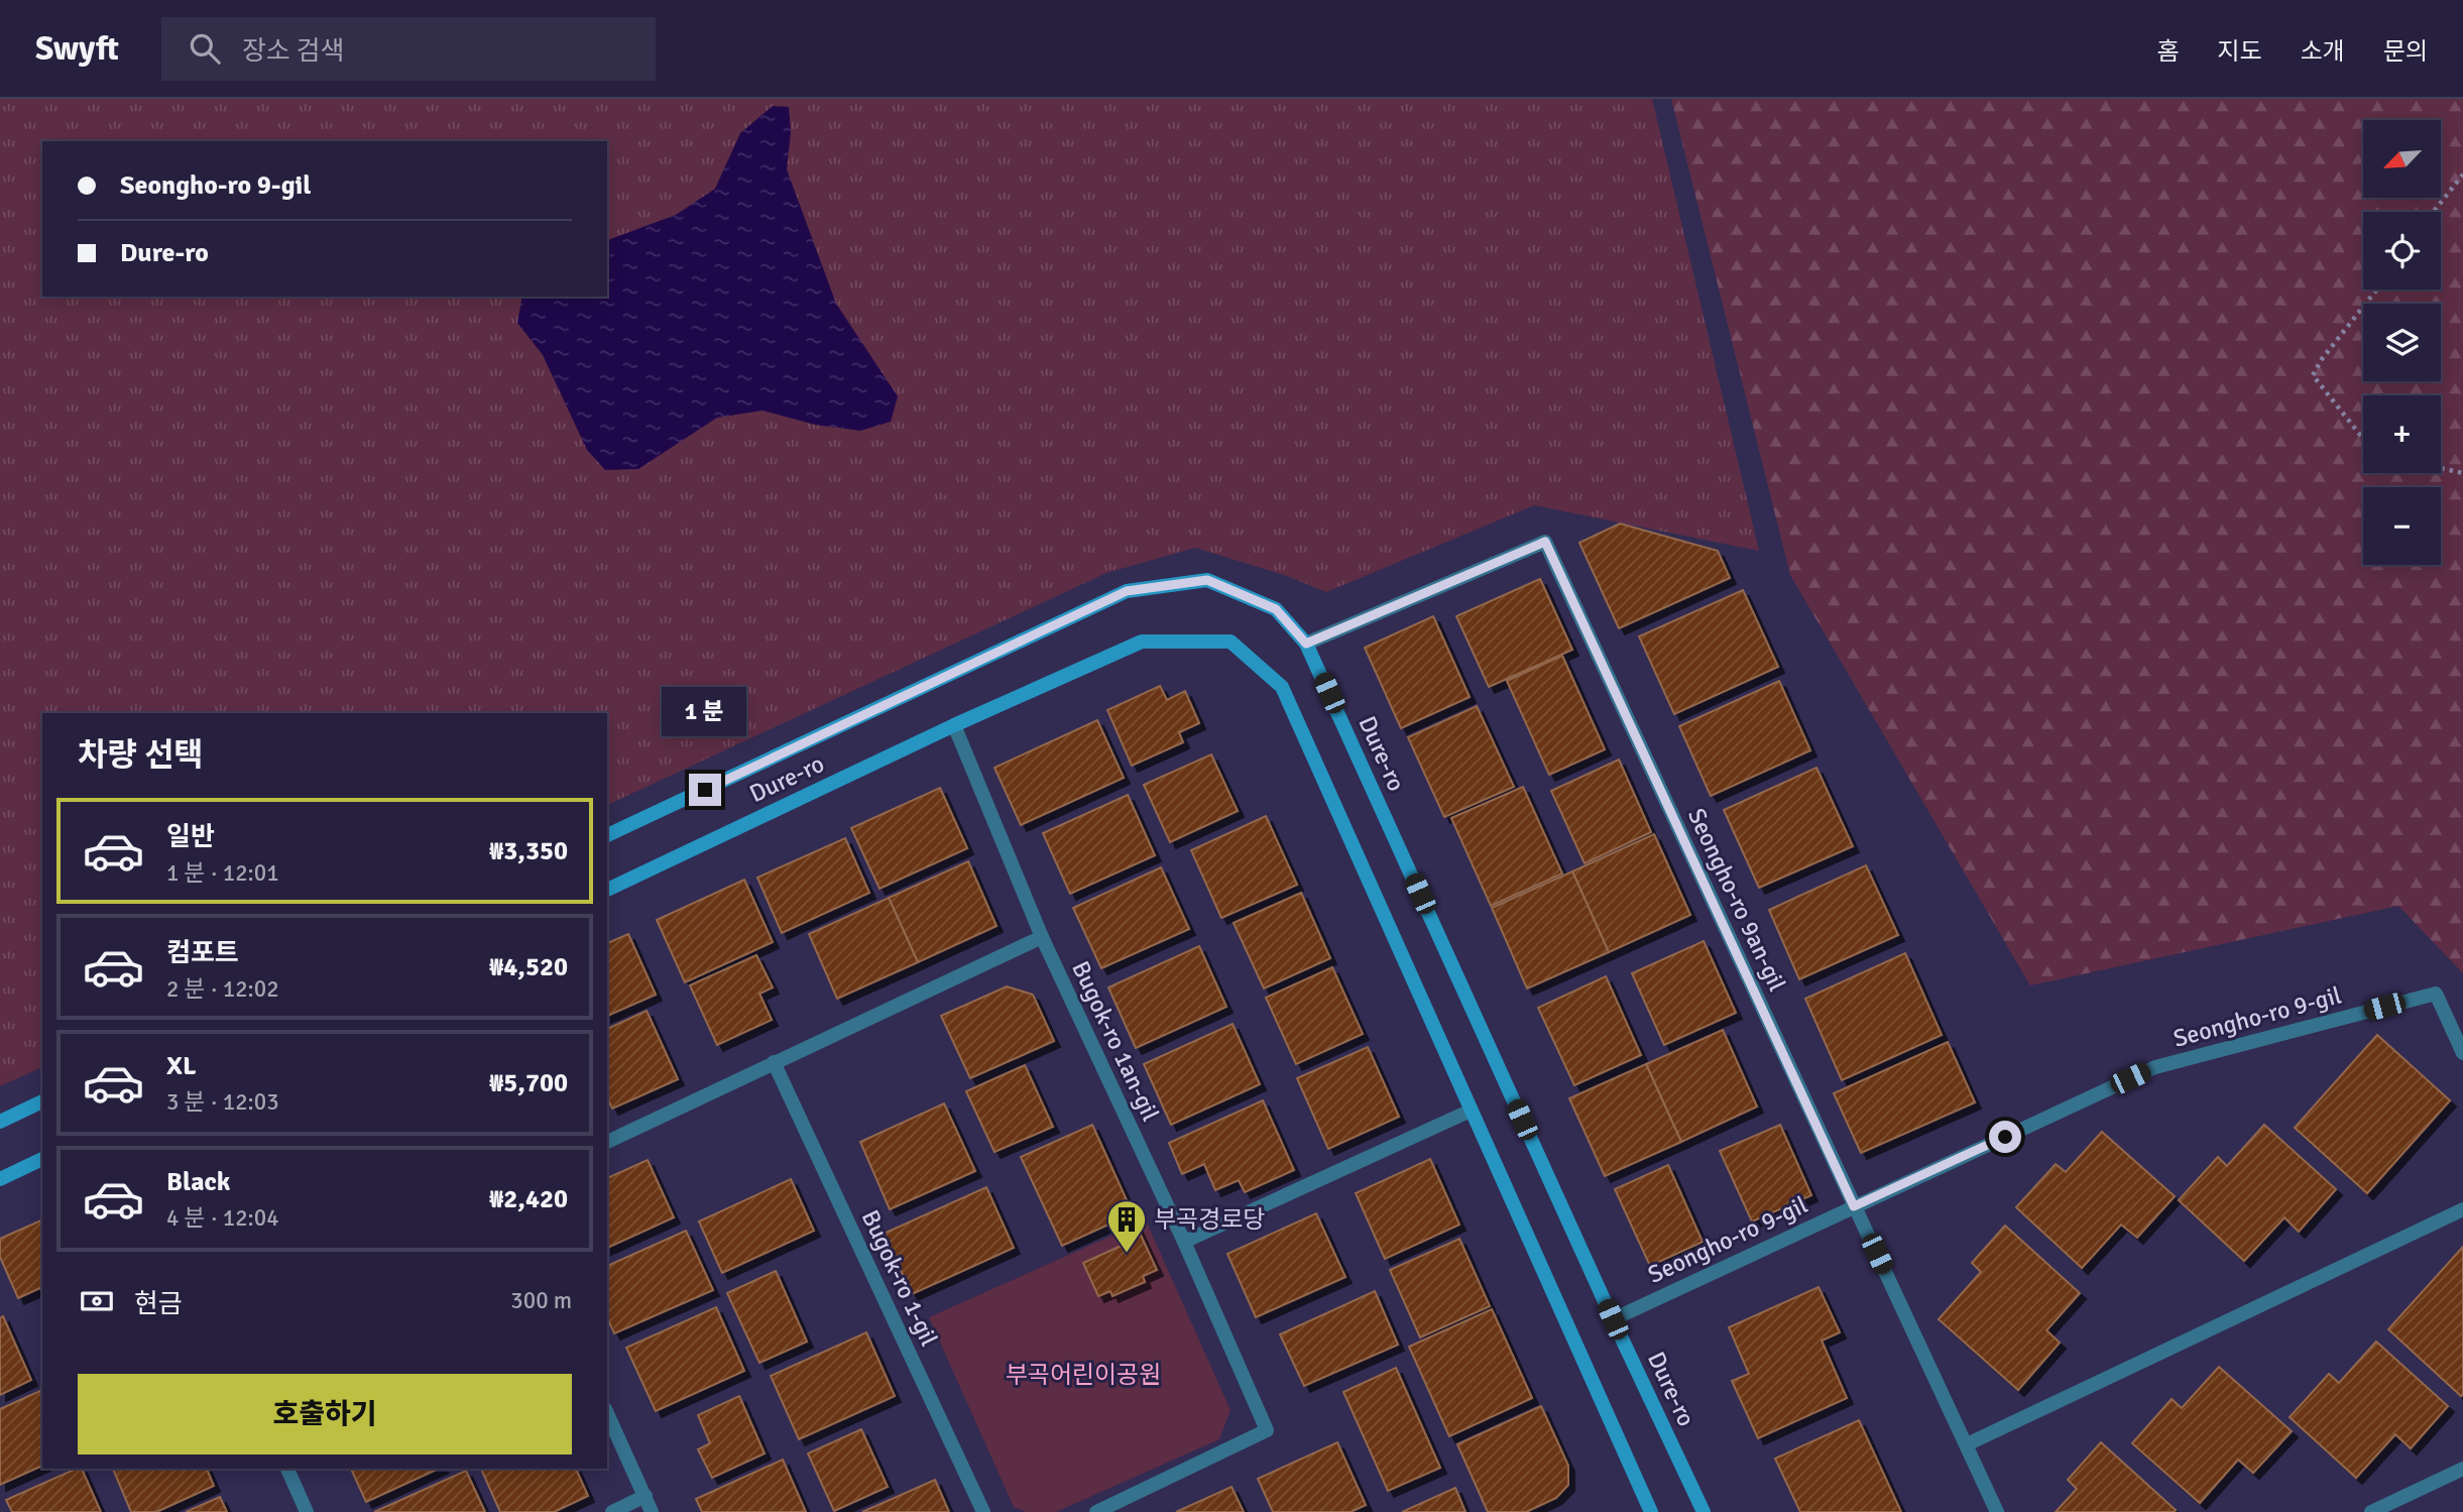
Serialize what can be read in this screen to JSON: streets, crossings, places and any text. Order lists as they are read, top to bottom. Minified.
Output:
{"streets":{"street":["Dure-ro","Seongho-ro 9an-gil","Seongho-ro 9-gil","Bugok-ro 1an-gil","Bugok-ro 1-gil"]},"crossings":[["Dure-ro","Seongho-ro 9an-gil"],["Dure-ro","Seongho-ro 9-gil"],["Dure-ro","Bugok-ro 1an-gil"],["Seongho-ro 9an-gil","Seongho-ro 9-gil"]],"parks":["부곡어린이공원"],"places":{"building":["부곡경로당"]},"north":"bottom left","page":{"header":"Swyft","search":"장소 검색","nav":["홈","지도","소개","문의"],"map_buttons":["+","−"],"banner":["Seongho-ro 9-gil","Dure-ro"],"bubble":"1 분","heading":"차량 선택","list":[{"name":"일반","note":"1 분 · 12:01","value":"₩3,350"},{"name":"컴포트","note":"2 분 · 12:02","value":"₩4,520"},{"name":"XL","note":"3 분 · 12:03","value":"₩5,700"},{"name":"Black","note":"4 분 · 12:04","value":"₩2,420"}],"pay":["현금","300 m"],"buttons":"호출하기"}}
